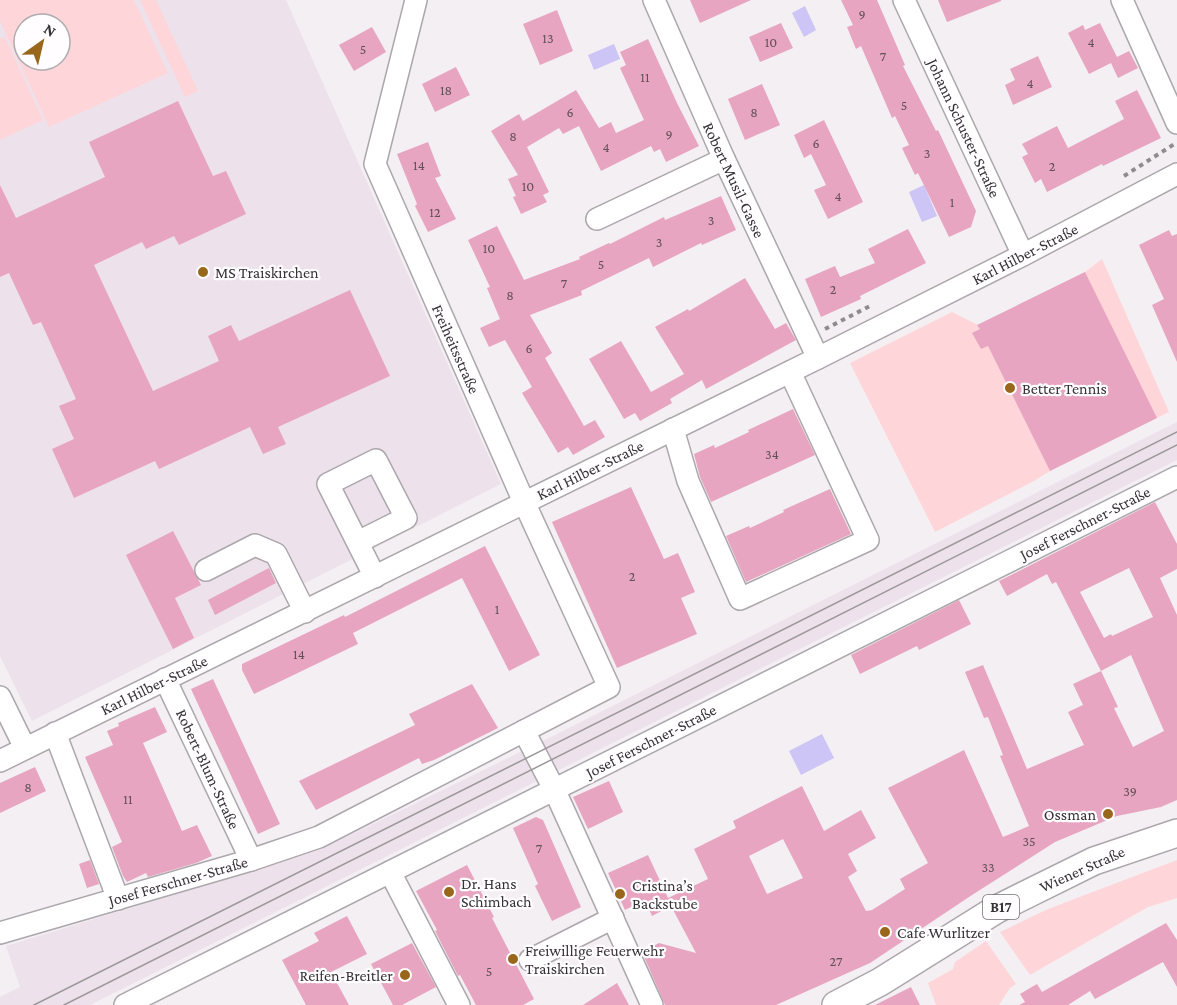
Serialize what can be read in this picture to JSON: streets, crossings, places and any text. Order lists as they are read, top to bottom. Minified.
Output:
{"streets":{"main road":["Wiener Straße","B17"],"street":["Johann Schuster-Straße","Robert Musil-Gasse","Karl Hilber-Straße","Freiheitsstraße","Josef Ferschner-Straße","Robert-Blum-Straße"]},"crossings":[["Johann Schuster-Straße","Karl Hilber-Straße"],["Robert Musil-Gasse","Karl Hilber-Straße"],["Karl Hilber-Straße","Freiheitsstraße"],["Karl Hilber-Straße","Robert-Blum-Straße"],["Freiheitsstraße","Josef Ferschner-Straße"],["Josef Ferschner-Straße","Robert-Blum-Straße"]],"places":["MS Traiskirchen","Better Tennis","Ossman","Dr. Hans Schimbach","Cristina’s Backstube","Cafe Wurlitzer","Freiwillige Feuerwehr Traiskirchen","Reifen-Breitler"],"house_numbers":["9","13","10","4","5","7","11","4","18","5","6","8","9","8","6","4","3","14","2","10","4","1","12","3","3","10","5","7","2","8","6","34","2","1","14","8","39","11","35","7","33","27","5"],"north":"top right"}
